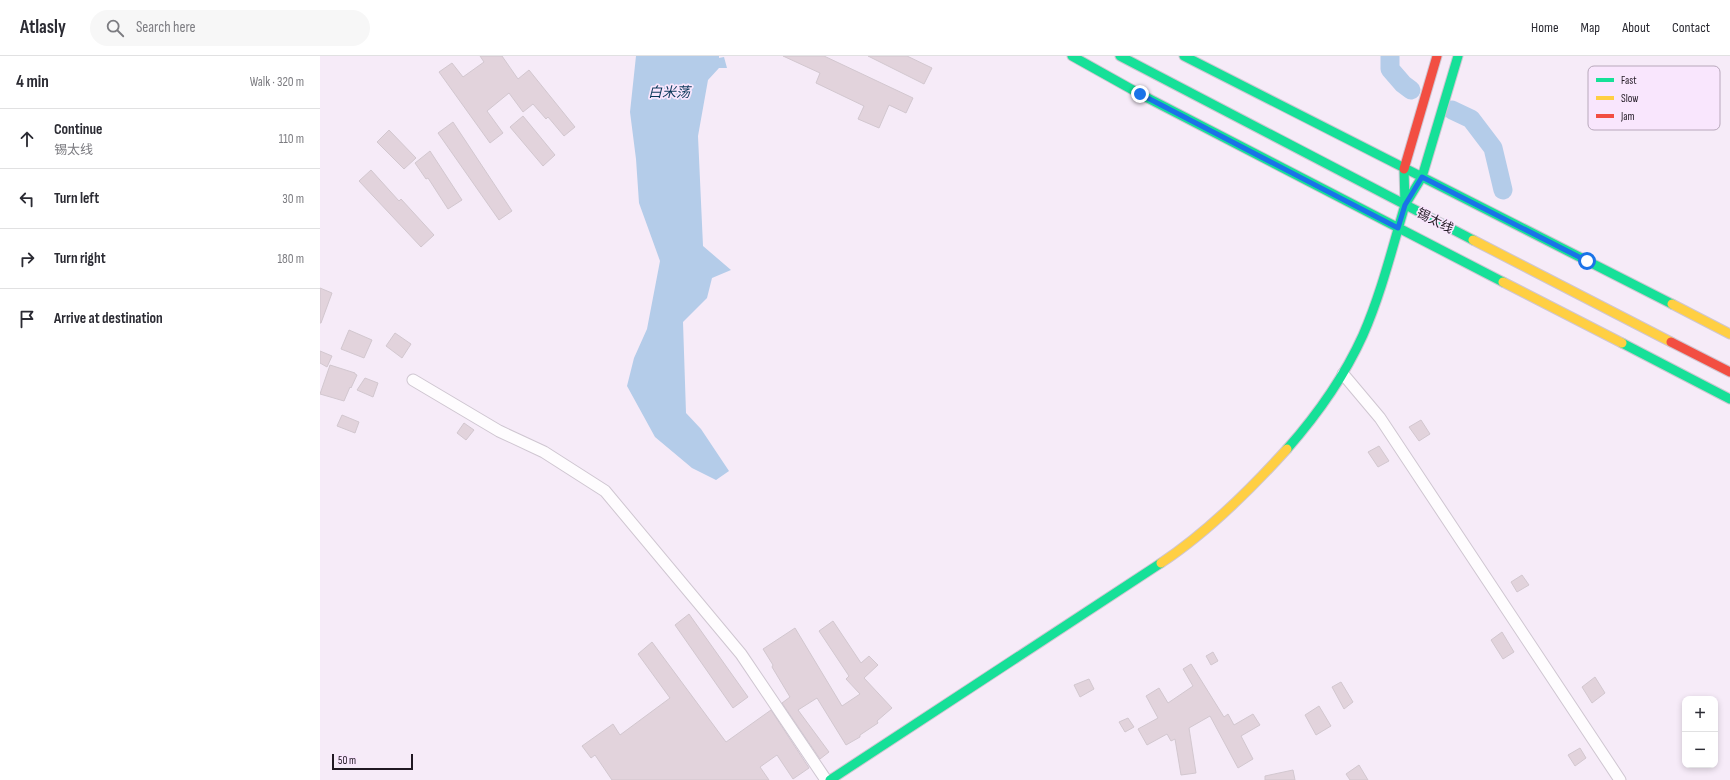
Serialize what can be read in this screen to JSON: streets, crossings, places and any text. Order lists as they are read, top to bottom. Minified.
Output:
{"streets":{"main road":["锡太线"]},"water":["白米荡"],"legend":["Fast","Slow","Jam"],"scale_bar":"50 m","page":{"header":"Atlasly","search":"Search here","nav":["Home","Map","About","Contact"],"heading":["4 min","Walk · 320 m"],"list":[["Continue","锡太线","110 m"],["Turn left","30 m"],["Turn right","180 m"],"Arrive at destination"],"map_buttons":["+","−"],"scale":"50 m"}}
